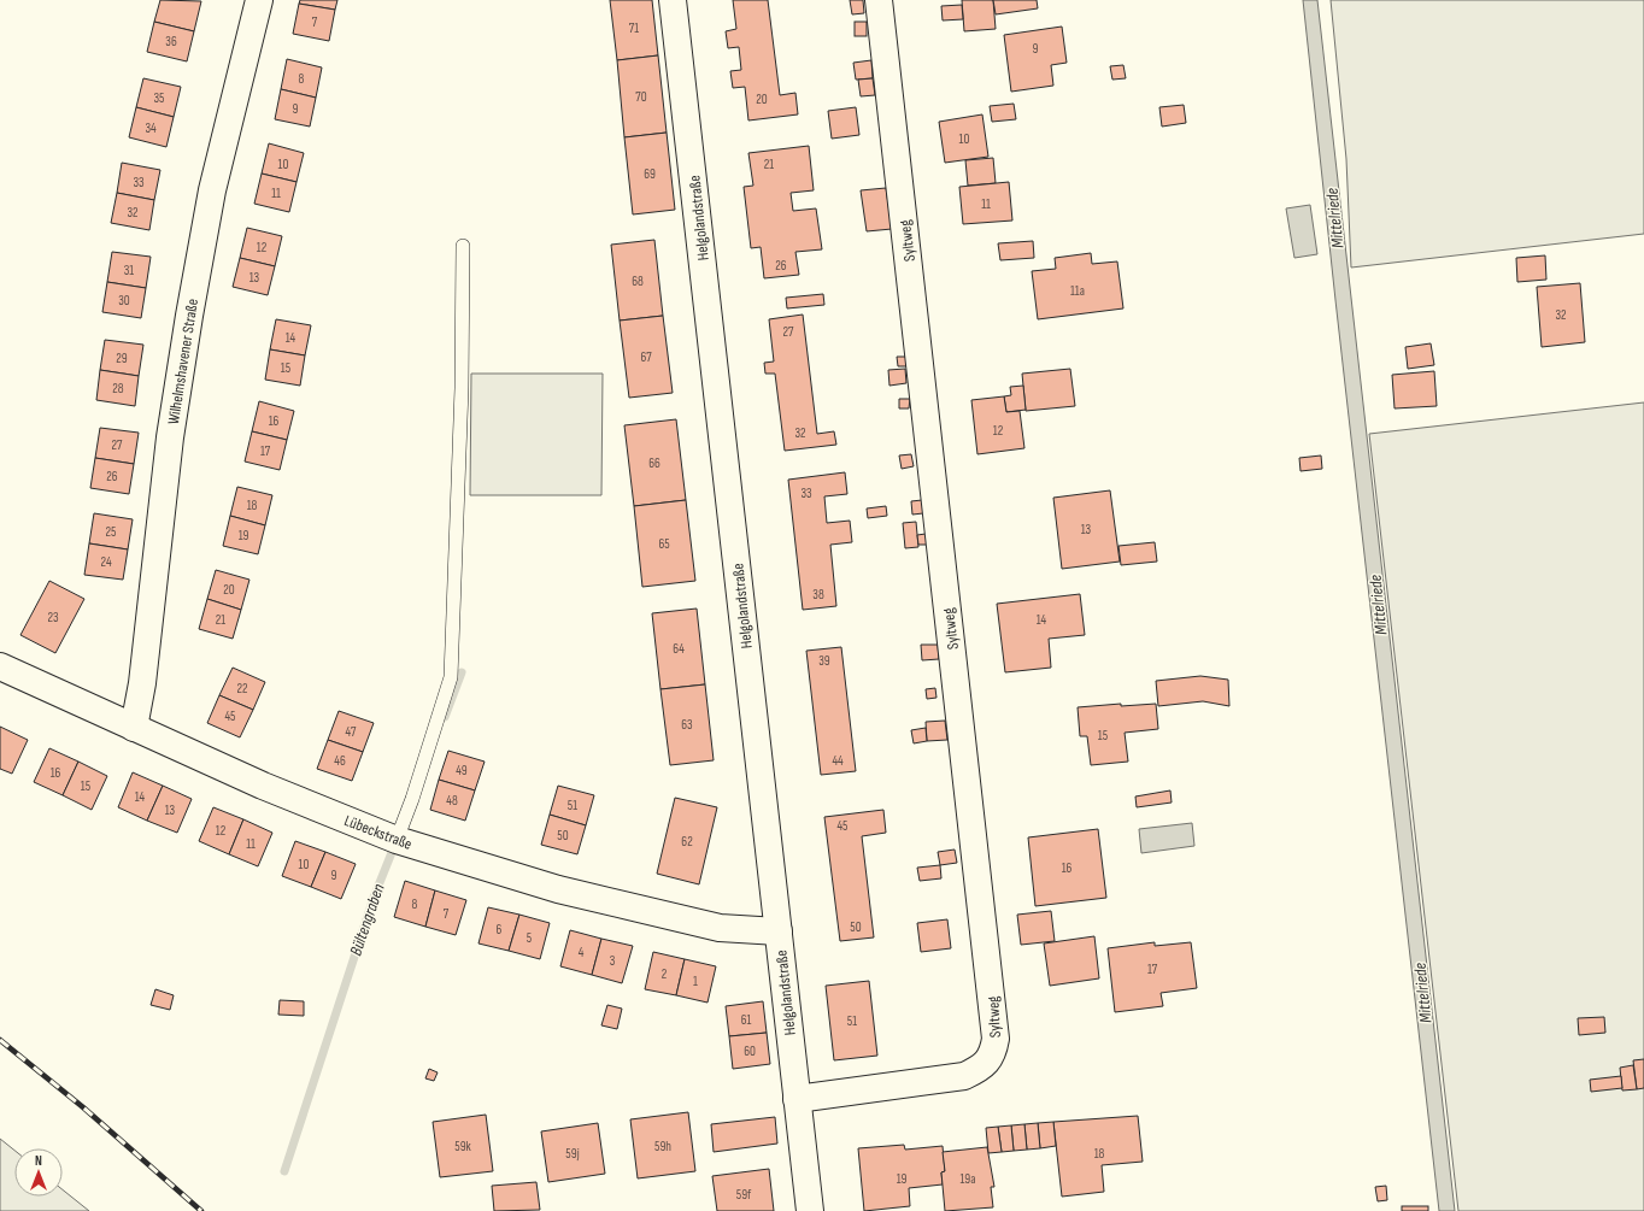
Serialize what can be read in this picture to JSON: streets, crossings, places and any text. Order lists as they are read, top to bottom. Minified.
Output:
{"streets":{"street":["Helgolandstraße","Syltweg","Wilhelmshavener Straße","Lübeckstraße"]},"crossings":[["Helgolandstraße","Syltweg"],["Helgolandstraße","Lübeckstraße"],["Wilhelmshavener Straße","Lübeckstraße"]],"water":["Mittelriede","Bültengraben"],"house_numbers":["7","71","36","9","8","70","35","20","9","34","10","10","21","69","33","11","11","32","12","26","31","13","68","11a","30","32","27","14","67","29","15","28","16","12","32","27","17","66","26","33","18","13","25","19","65","24","20","38","23","21","14","64","39","22","45","63","47","15","46","44","49","16","15","14","48","51","13","45","12","50","62","11","10","16","9","8","7","50","6","5","4","3","17","2","1","61","51","60","59k","59h","59j","18","19","19a","59f"],"north":"top"}
